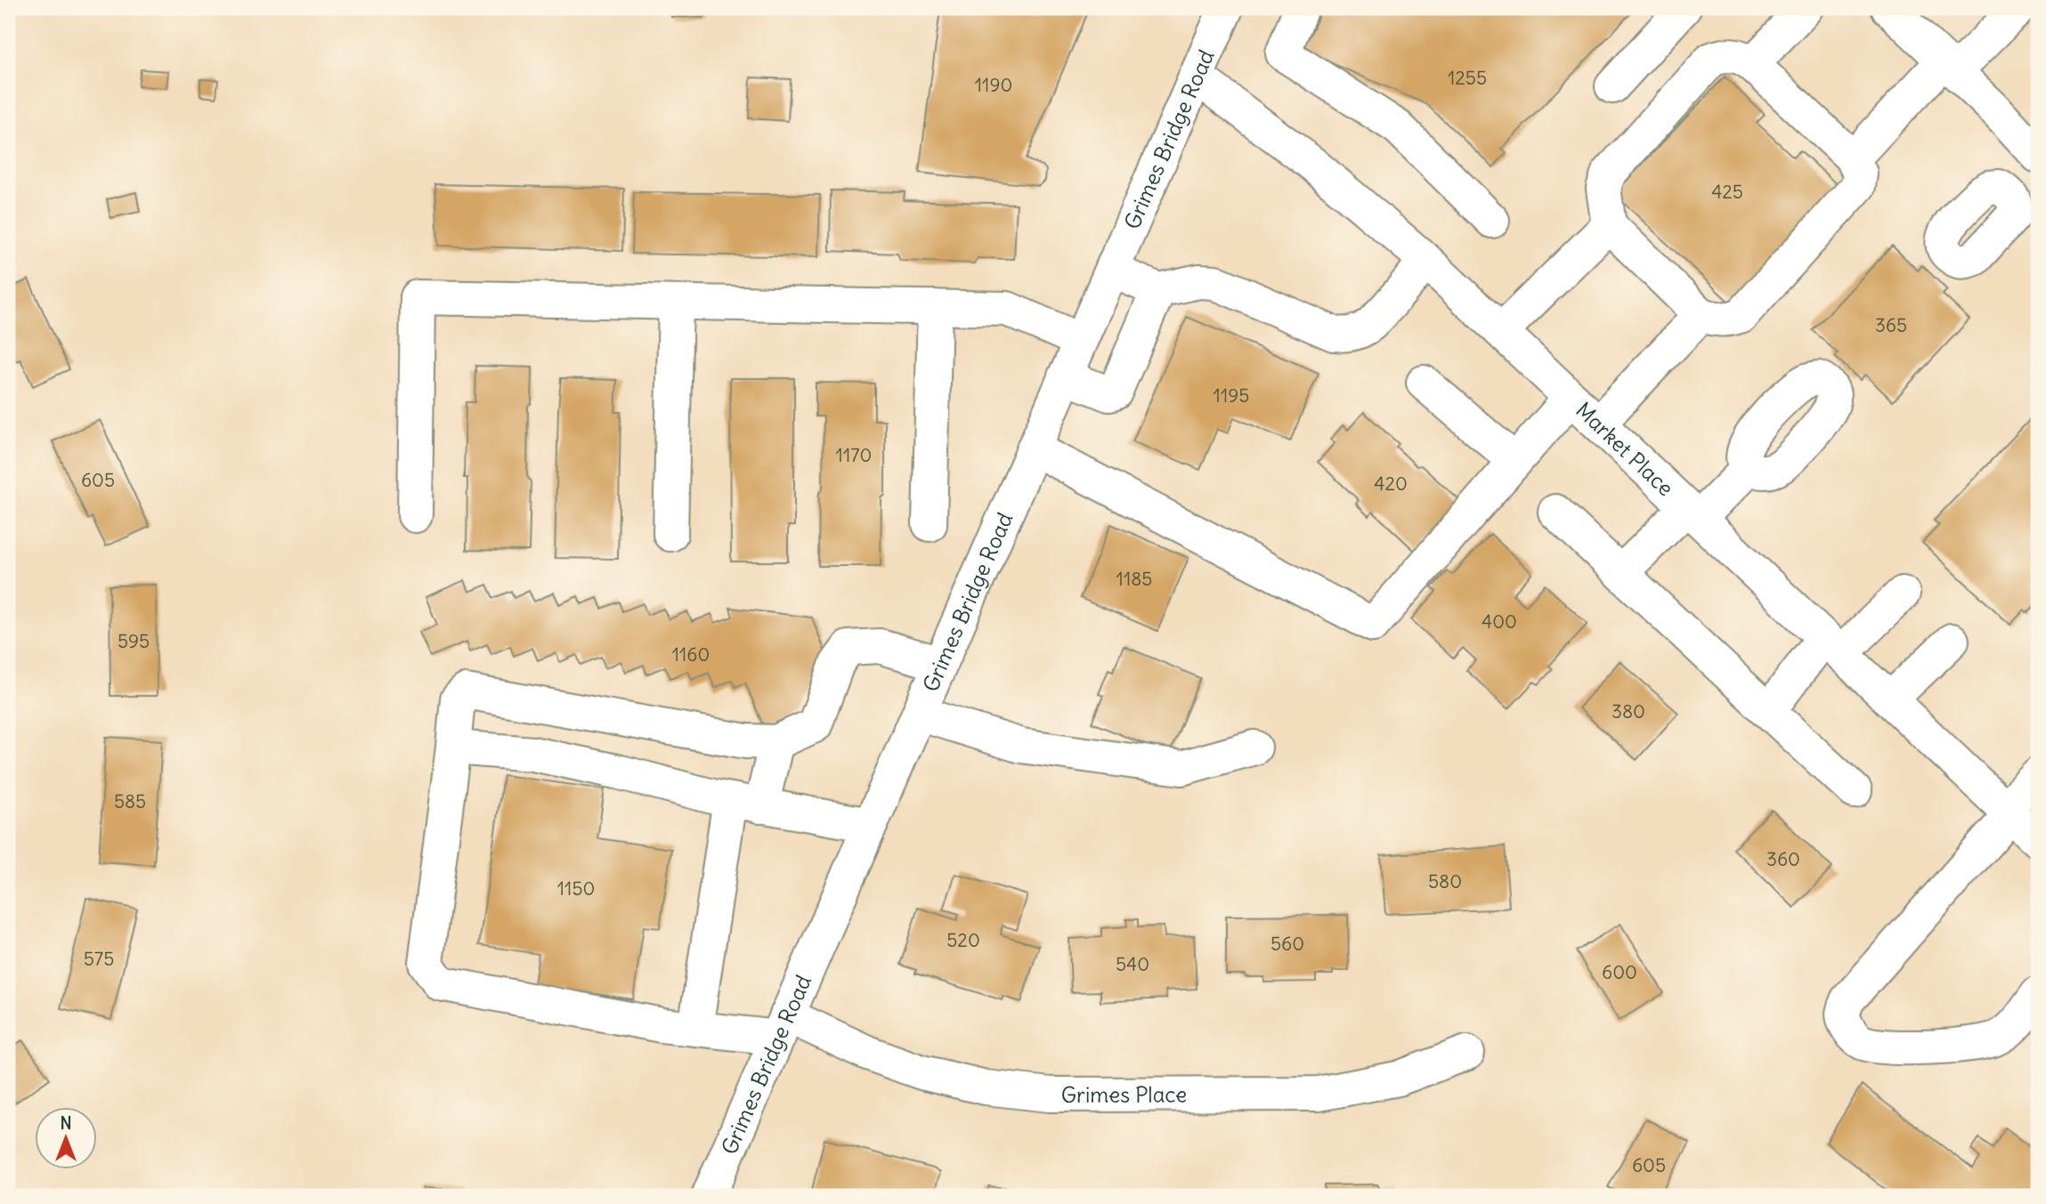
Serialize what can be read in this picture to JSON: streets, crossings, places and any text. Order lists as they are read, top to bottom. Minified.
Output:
{"streets":{"street":["Grimes Bridge Road","Market Place","Grimes Place"]},"crossings":[["Grimes Bridge Road","Market Place"],["Grimes Bridge Road","Grimes Place"]],"house_numbers":["1255","1190","425","365","1195","1170","605","420","1185","400","595","1160","380","585","360","580","1150","520","560","575","540","600","605"],"north":"top"}
